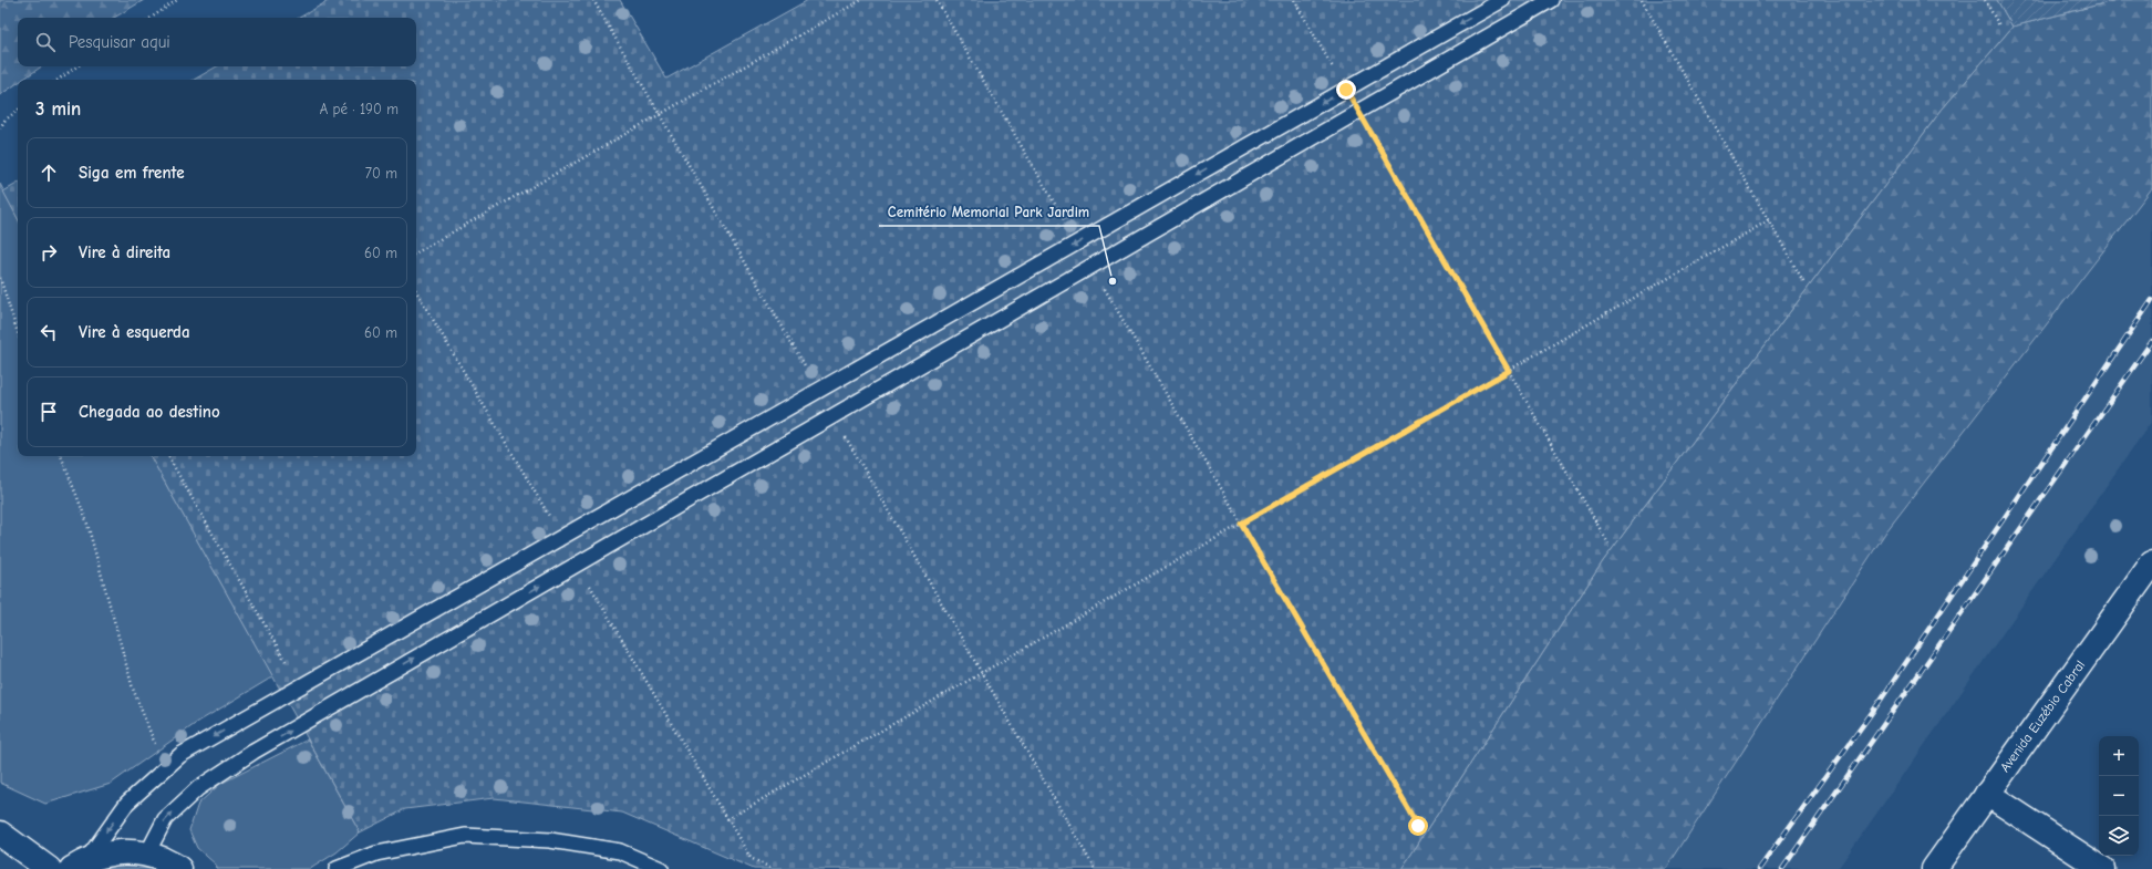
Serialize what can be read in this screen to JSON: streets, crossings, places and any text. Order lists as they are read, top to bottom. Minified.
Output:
{"streets":{"main road":["Avenida Euzébio Cabral"]},"places":["Cemitério Memorial Park Jardim"],"page":{"search":"Pesquisar aqui","heading":["3 min","A pé · 190 m"],"list":[["Siga em frente","70 m"],["Vire à direita","60 m"],["Vire à esquerda","60 m"],"Chegada ao destino"],"map_buttons":["+","−"]}}
